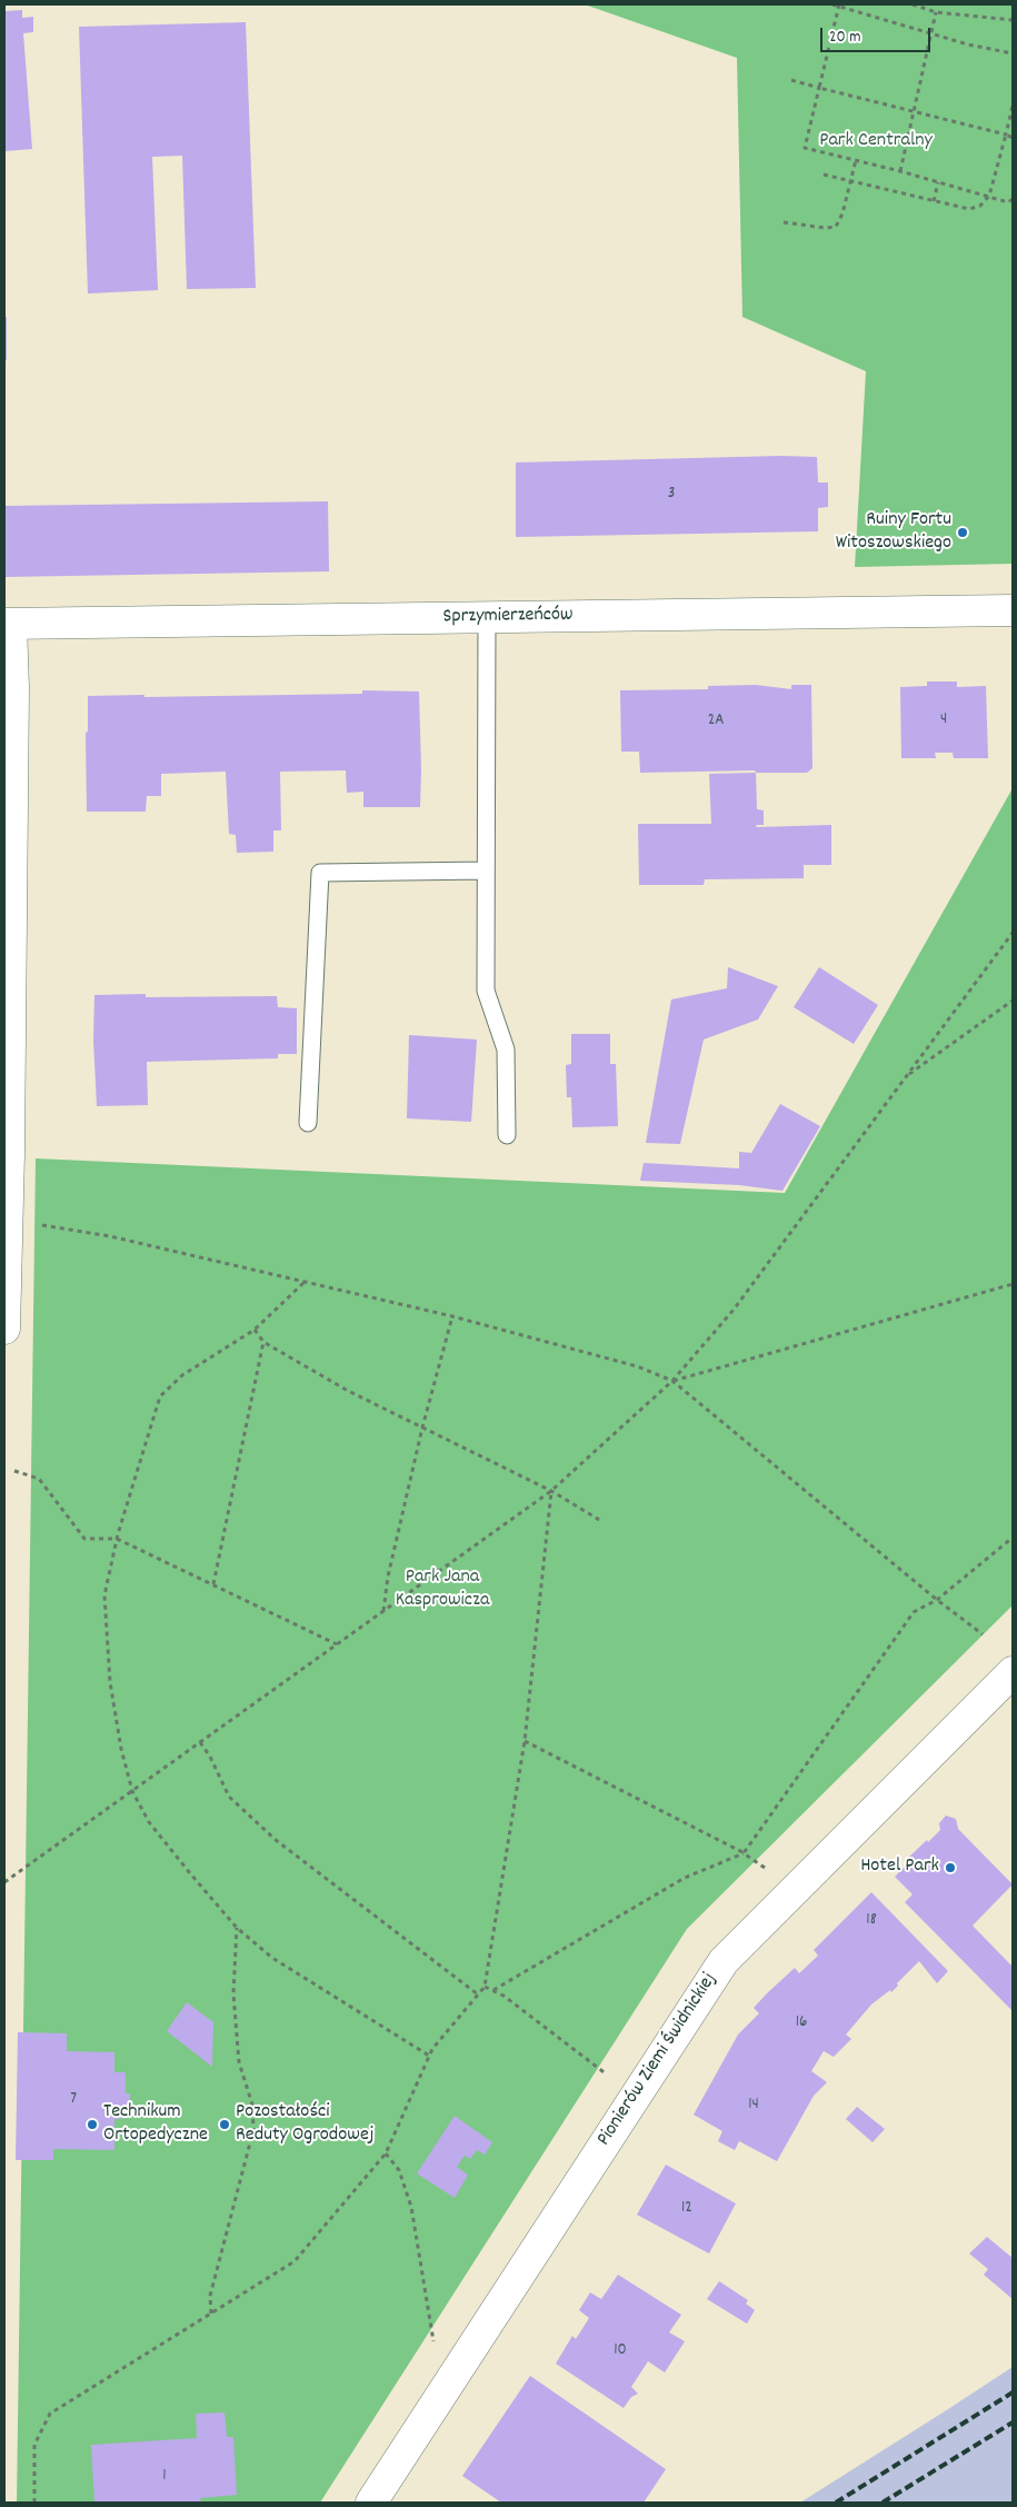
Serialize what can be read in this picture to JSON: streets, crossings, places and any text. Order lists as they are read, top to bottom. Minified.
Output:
{"streets":{"street":["Sprzymierzeńców","Pionierów Ziemi Świdnickiej"]},"parks":["Park Centralny","Park Jana Kasprowicza"],"places":["Ruiny Fortu Witoszowskiego","Hotel Park","Technikum Ortopedyczne","Pozostałości Reduty Ogrodowej"],"house_numbers":["3","4","2A","18","16","7","14","12","10","1"],"scale_bar":"20 m"}
